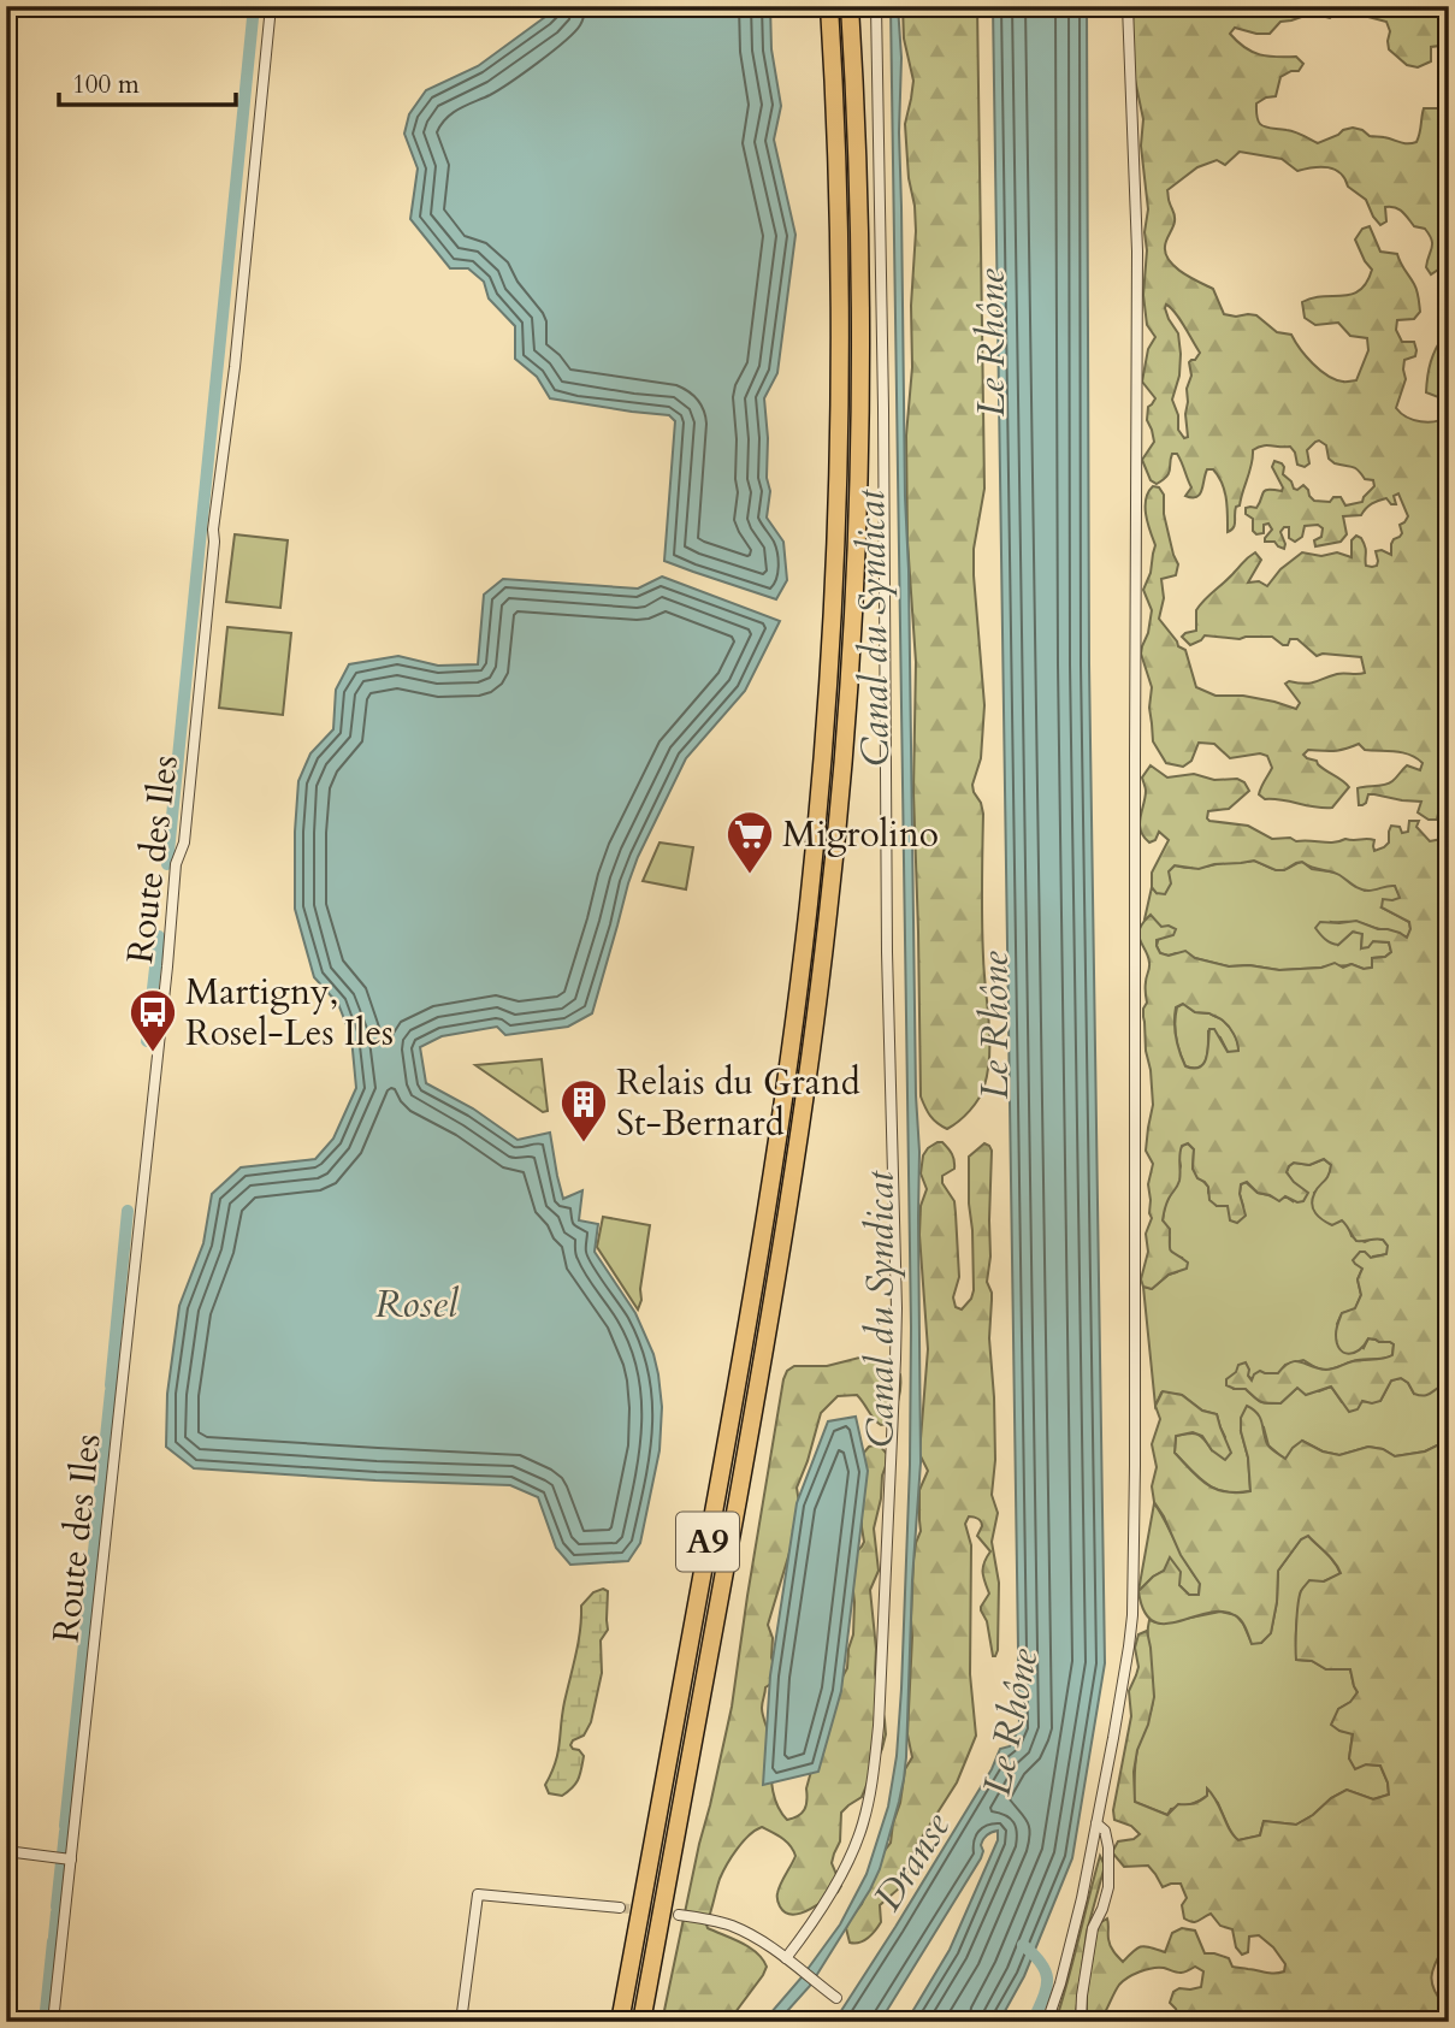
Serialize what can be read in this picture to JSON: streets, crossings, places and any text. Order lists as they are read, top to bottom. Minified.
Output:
{"streets":{"highway":["A9"],"street":["Route des Iles"]},"water":["Le Rhône","Canal du Syndicat","Rosel","Dranse"],"places":{"supermarket":["Migrolino"],"bus stop":["Martigny, Rosel-Les Iles"],"building":["Relais du Grand St-Bernard"]},"scale_bar":"100 m"}
